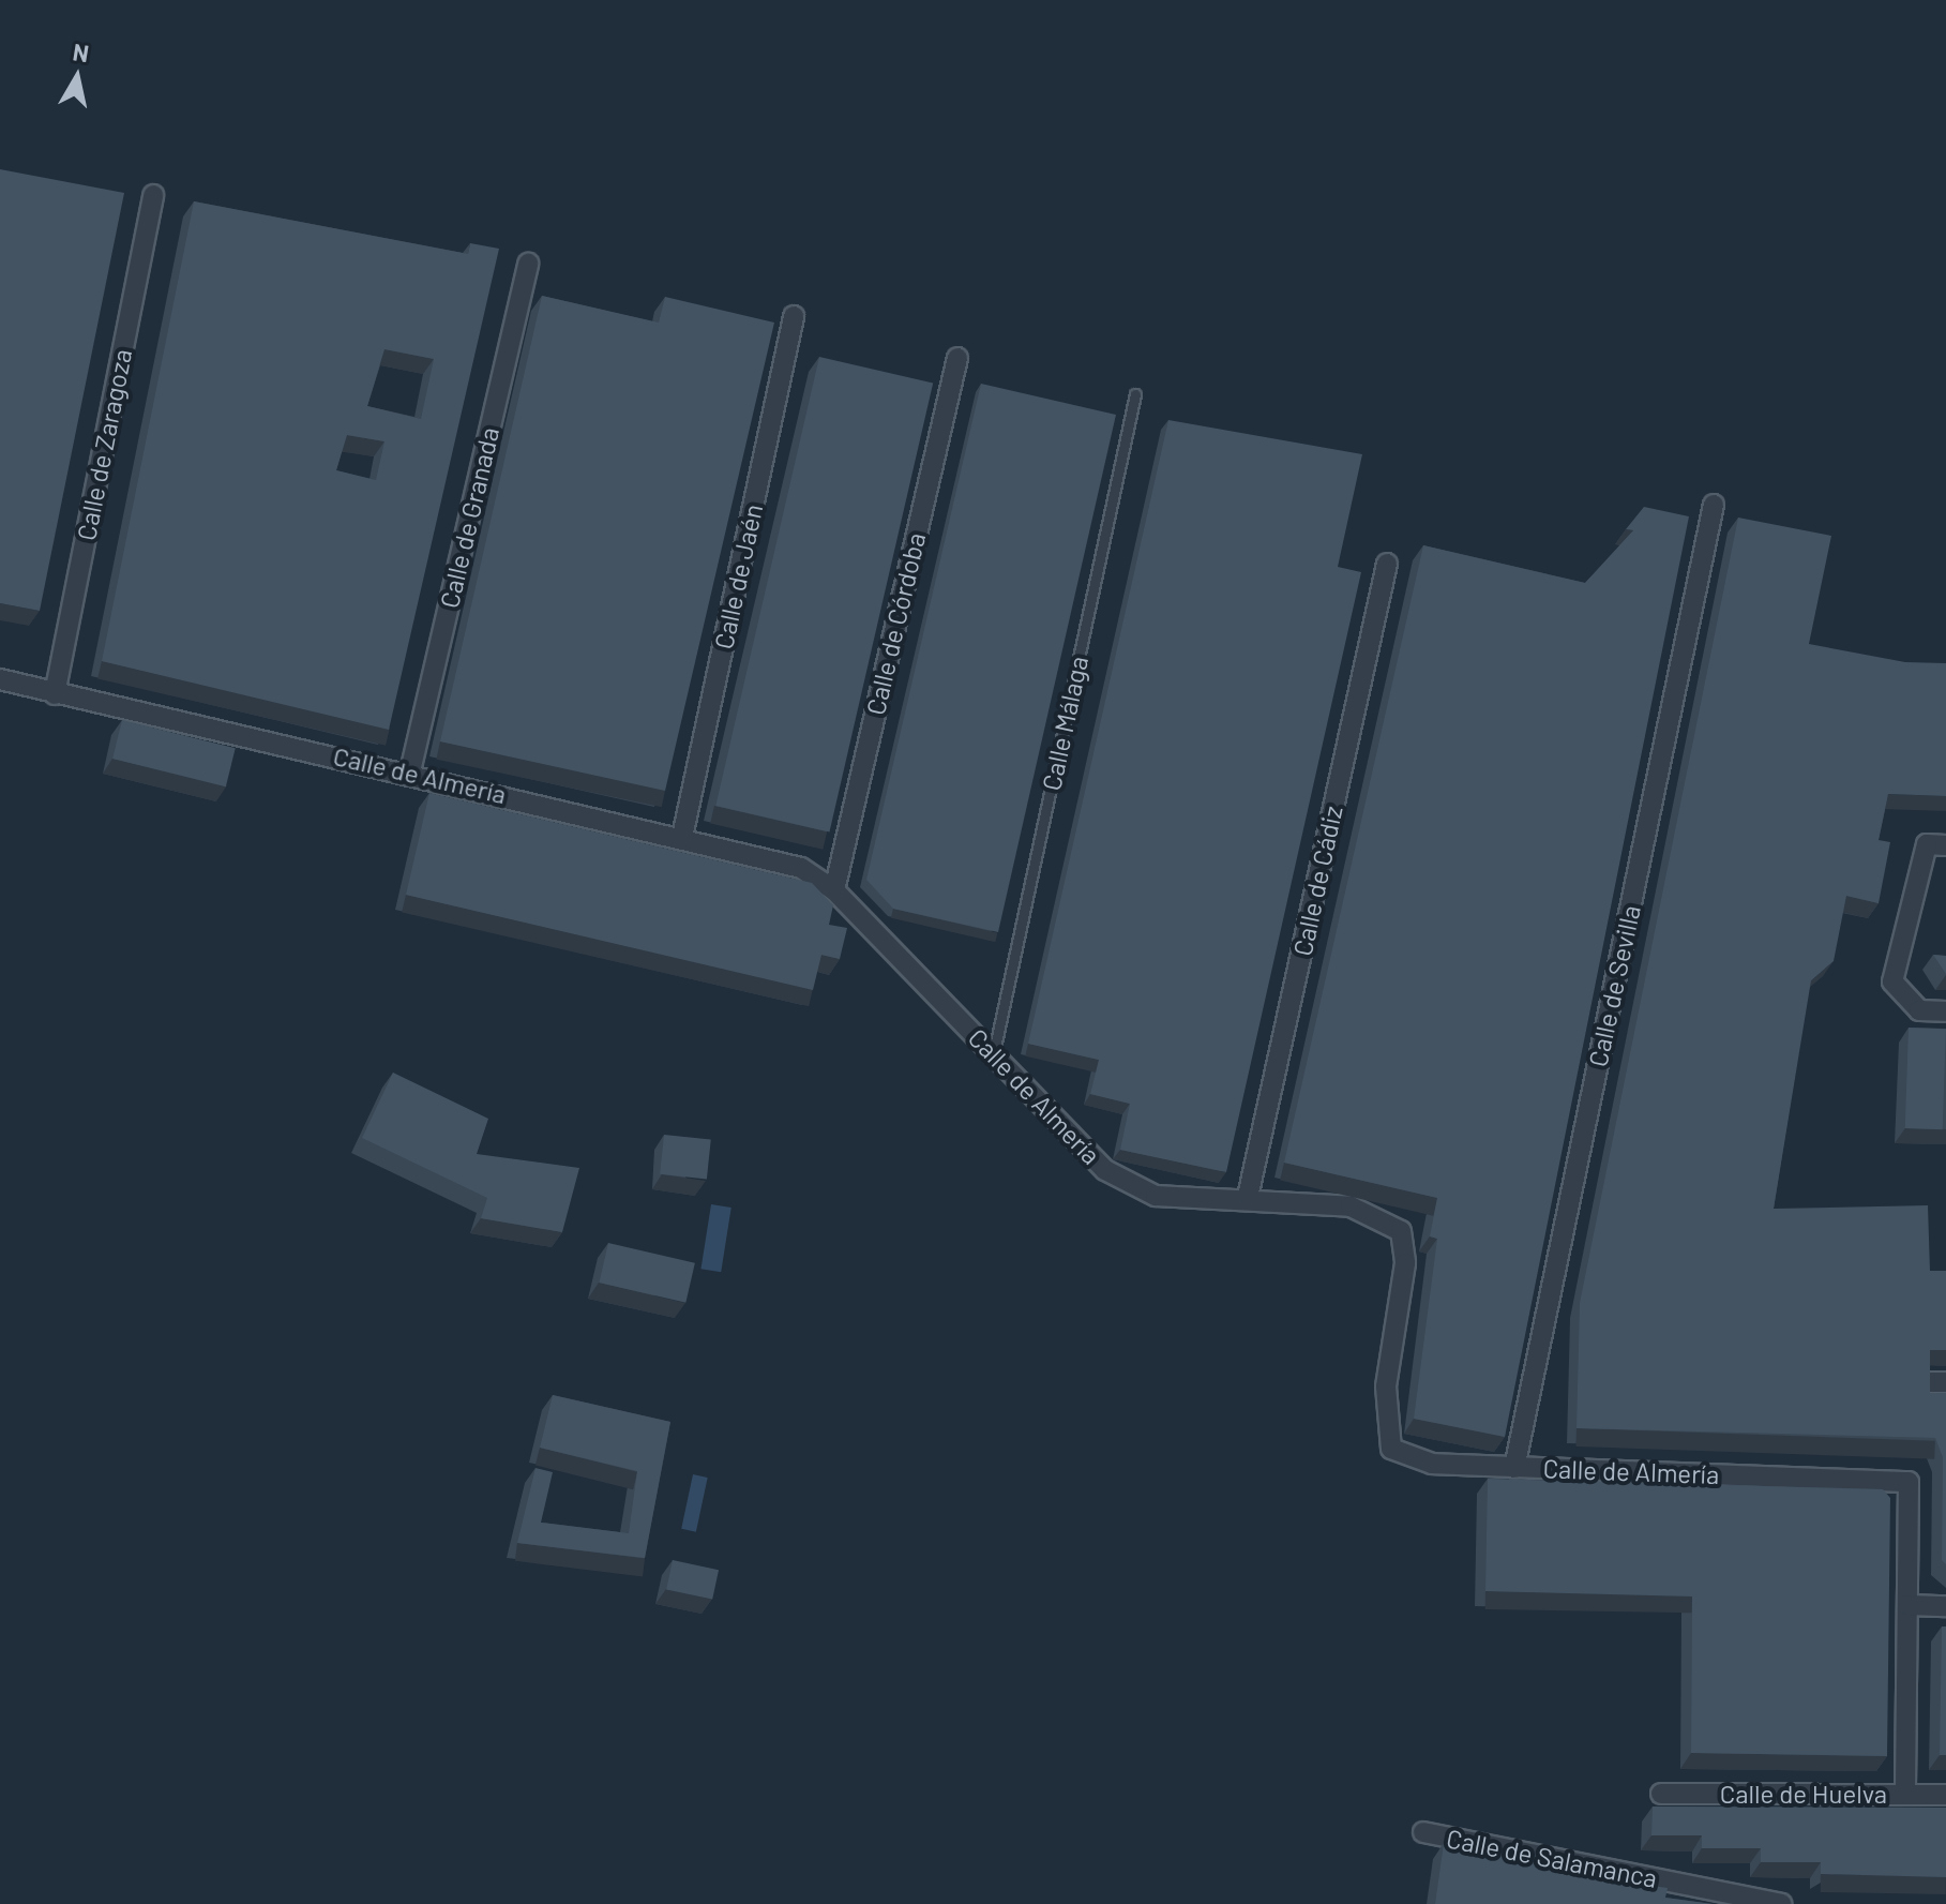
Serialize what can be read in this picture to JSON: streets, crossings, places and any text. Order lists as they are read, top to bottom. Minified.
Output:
{"streets":{"street":["Calle de Zaragoza","Calle de Granada","Calle de Jaén","Calle de Córdoba","Calle de Almería","Calle de Cádiz","Calle de Sevilla","Calle de Huelva","Calle de Salamanca"],"lane":["Calle Málaga"]},"crossings":[["Calle de Zaragoza","Calle de Almería"],["Calle de Granada","Calle de Almería"],["Calle de Jaén","Calle de Almería"],["Calle de Córdoba","Calle de Almería"],["Calle Málaga","Calle de Almería"],["Calle de Almería","Calle de Cádiz"],["Calle de Almería","Calle de Sevilla"]],"north":"top"}
